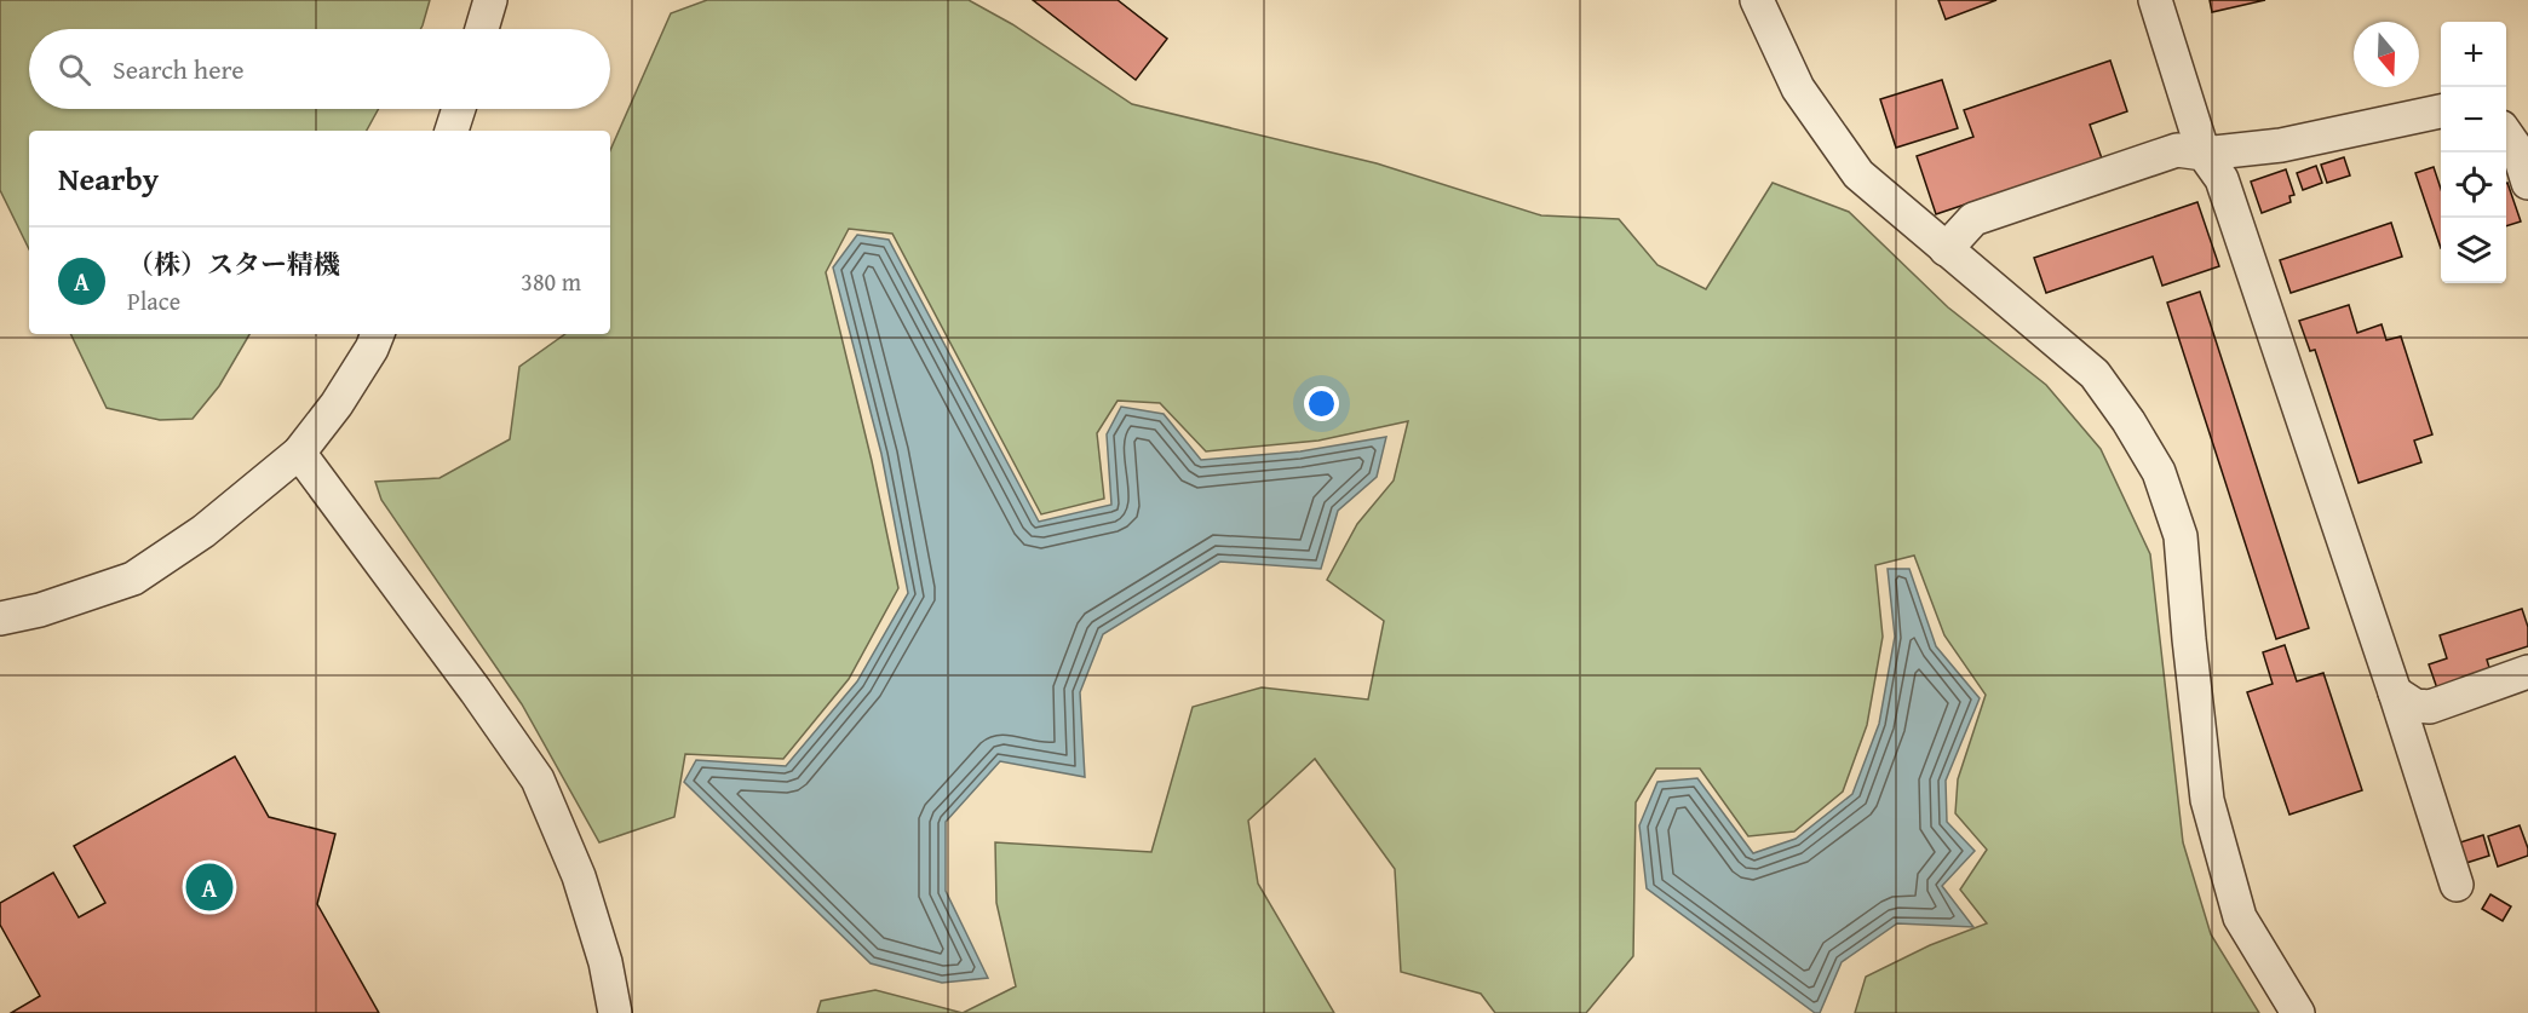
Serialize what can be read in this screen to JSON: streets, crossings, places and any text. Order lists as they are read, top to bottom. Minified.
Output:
{"north":"bottom","page":{"map_buttons":["+","−"],"search":"Search here","heading":"Nearby","list":[{"mark":"A","name":"（株）スター精機","note":"Place","value":"380 m"}],"pins":"A"}}
